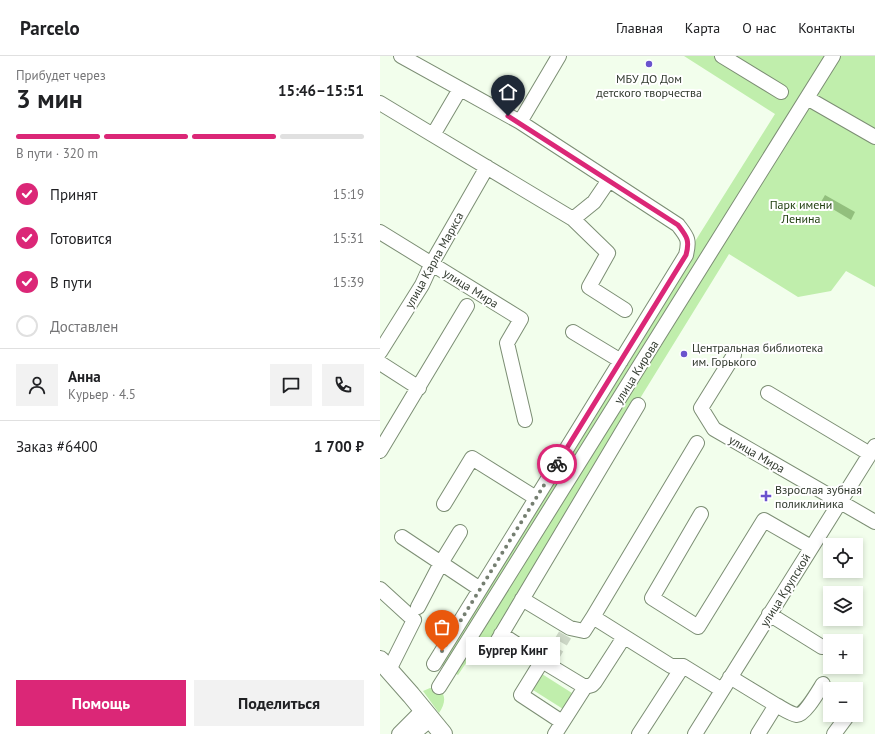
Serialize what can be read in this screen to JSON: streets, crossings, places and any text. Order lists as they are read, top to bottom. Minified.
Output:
{"streets":{"street":["улица Карла Маркса","улица Мира","улица Кирова","улица Крупской"]},"crossings":[["улица Карла Маркса","улица Мира"],["улица Мира","улица Крупской"]],"parks":["Парк имени Ленина"],"places":{"other":["МБУ ДО Дом детского творчества","Центральная библиотека им. Горького","Бургер Кинг"],"health":["Взрослая зубная поликлиника"]},"page":{"header":"Parcelo","nav":["Главная","Карта","О нас","Контакты"],"heading":["3 мин","Прибудет через","15:46–15:51"],"panel":["Анна","Курьер · 4.5","Заказ #6400","1 700 ₽"],"bar":"В пути · 320 m","list":[["Принят","15:19"],["Готовится","15:31"],["В пути","15:39"],"Доставлен"],"map_buttons":["+","−"],"bubble":"Бургер Кинг","buttons":["Помощь","Поделиться"]}}
